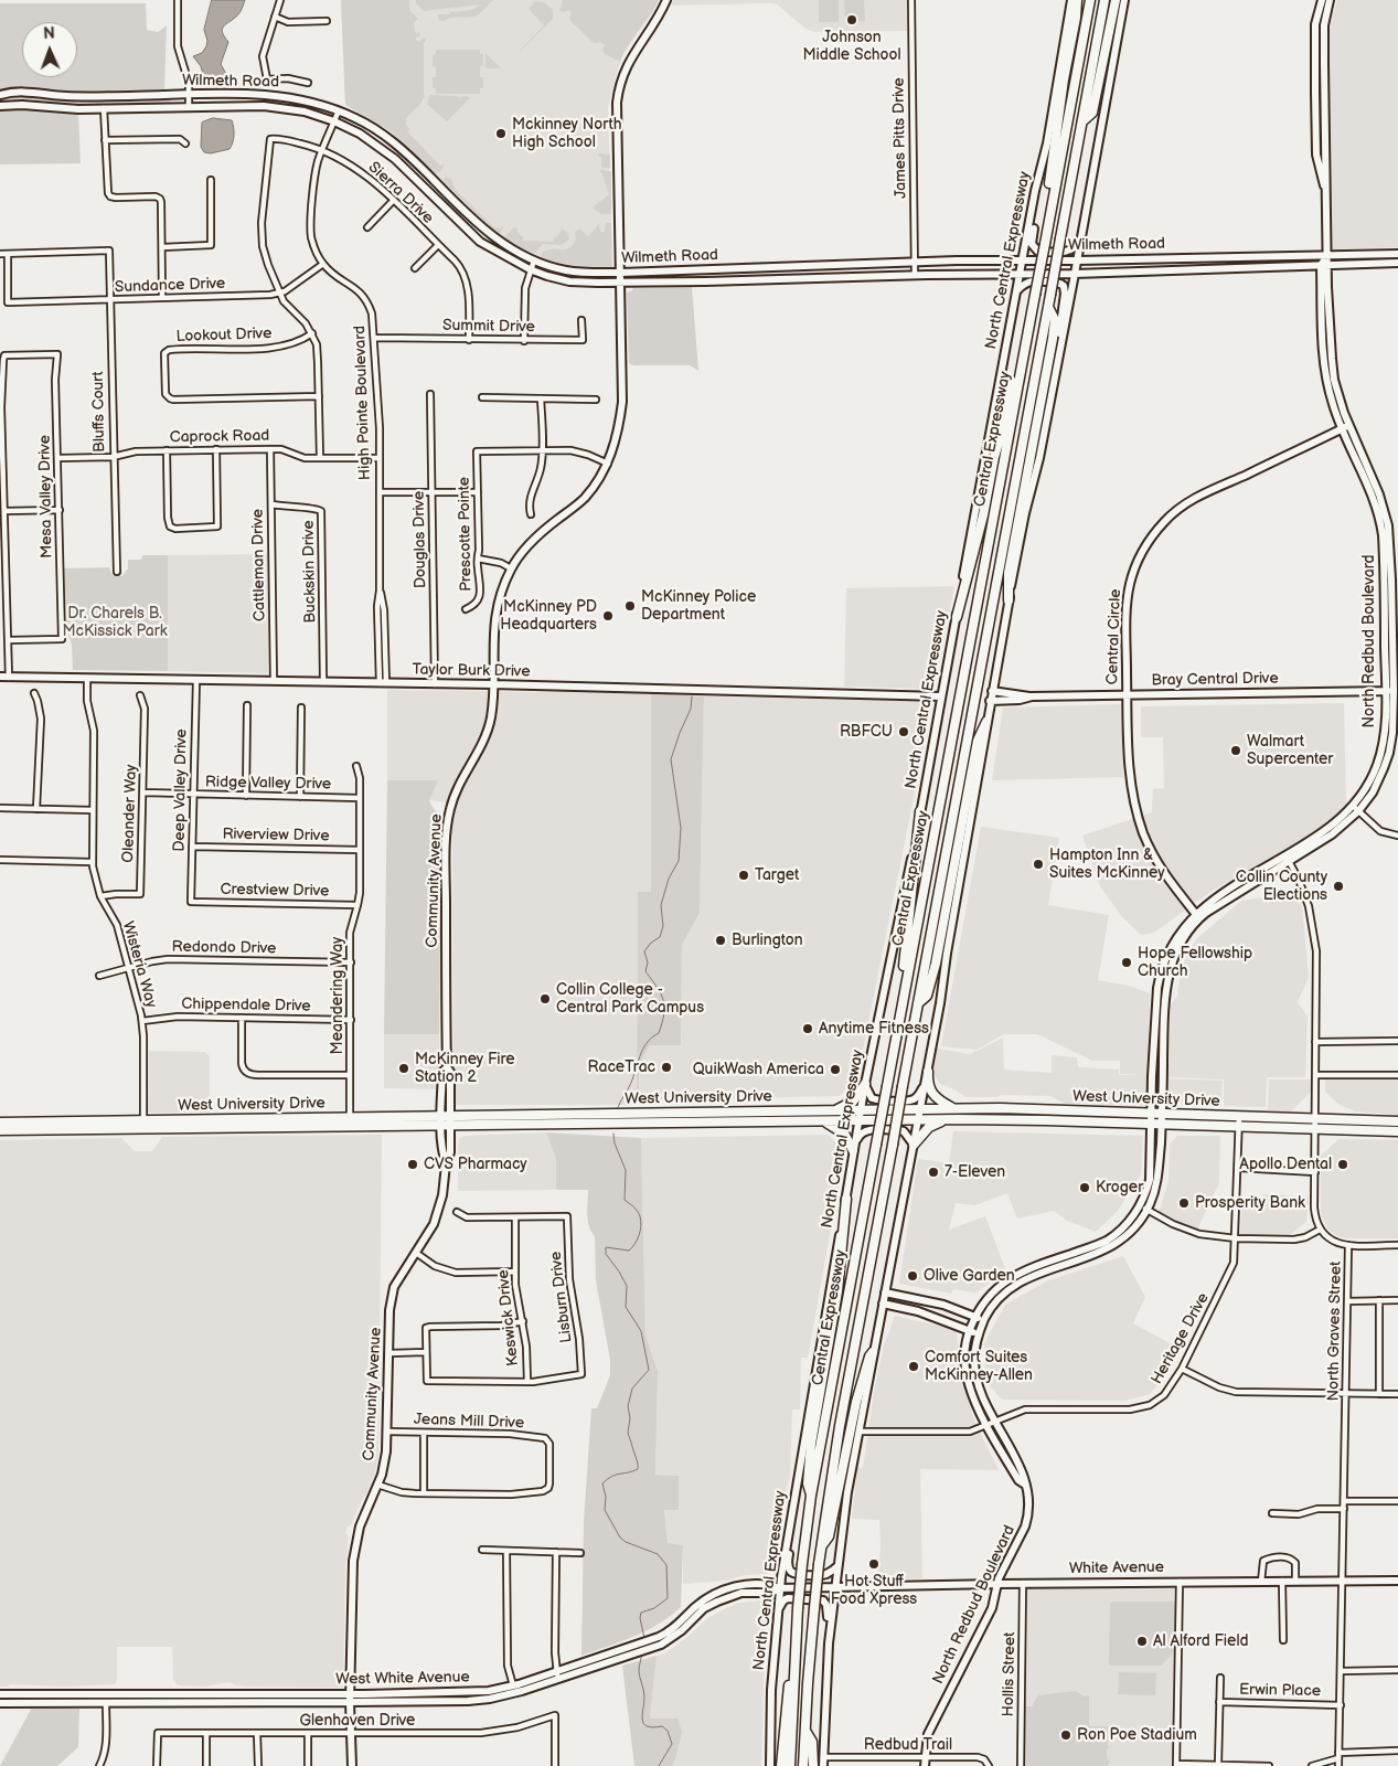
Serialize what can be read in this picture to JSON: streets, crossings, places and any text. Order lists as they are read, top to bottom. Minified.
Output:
{"streets":{"highway":["Central Expressway","West University Drive"],"main road":["Wilmeth Road","North Central Expressway","Central Circle","North Redbud Boulevard","Taylor Burk Drive","Bray Central Drive","Community Avenue","White Avenue","West White Avenue"],"street":["James Pitts Drive","Sierra Drive","Sundance Drive","Summit Drive","Lookout Drive","High Pointe Boulevard","Bluffs Court","Caprock Road","Mesa Valley Drive","Prescotte Pointe","Douglas Drive","Cattleman Drive","Buckskin Drive","Ridge Valley Drive","Deep Valley Drive","Oleander Way","Riverview Drive","Crestview Drive","Redondo Drive","Wisteria Way","Meandering Way","Chippendale Drive","Lisburn Drive","Keswick Drive","North Graves Street","Heritage Drive","Jeans Mill Drive","Hollis Street","Erwin Place","Glenhaven Drive","Redbud Trail"]},"crossings":[["Wilmeth Road","James Pitts Drive"],["Wilmeth Road","North Central Expressway"],["Wilmeth Road","High Pointe Boulevard"],["Wilmeth Road","North Redbud Boulevard"],["Wilmeth Road","Community Avenue"],["Sierra Drive","Sundance Drive"],["Sierra Drive","Summit Drive"],["Sierra Drive","High Pointe Boulevard"],["North Central Expressway","Taylor Burk Drive"],["North Central Expressway","West University Drive"],["North Central Expressway","West White Avenue"],["Sundance Drive","High Pointe Boulevard"],["Sundance Drive","Bluffs Court"],["Summit Drive","High Pointe Boulevard"],["High Pointe Boulevard","Caprock Road"],["High Pointe Boulevard","Taylor Burk Drive"],["Bluffs Court","Caprock Road"],["Caprock Road","Mesa Valley Drive"],["Caprock Road","Cattleman Drive"],["Douglas Drive","Taylor Burk Drive"],["Cattleman Drive","Buckskin Drive"],["Cattleman Drive","Taylor Burk Drive"],["Buckskin Drive","Taylor Burk Drive"],["Central Circle","North Redbud Boulevard"],["Central Circle","Bray Central Drive"],["North Redbud Boulevard","Bray Central Drive"],["North Redbud Boulevard","West University Drive"],["North Redbud Boulevard","Heritage Drive"],["North Redbud Boulevard","White Avenue"],["North Redbud Boulevard","Redbud Trail"],["Taylor Burk Drive","Deep Valley Drive"],["Taylor Burk Drive","Community Avenue"],["Taylor Burk Drive","Wisteria Way"],["Ridge Valley Drive","Deep Valley Drive"],["Ridge Valley Drive","Oleander Way"],["Ridge Valley Drive","Meandering Way"],["Deep Valley Drive","Riverview Drive"],["Deep Valley Drive","Crestview Drive"],["Oleander Way","Wisteria Way"],["Riverview Drive","Meandering Way"],["Community Avenue","West University Drive"],["Community Avenue","Jeans Mill Drive"],["Community Avenue","West White Avenue"],["Community Avenue","Glenhaven Drive"],["Crestview Drive","Meandering Way"],["Redondo Drive","Wisteria Way"],["Redondo Drive","Meandering Way"],["Wisteria Way","Chippendale Drive"],["Wisteria Way","West University Drive"],["Meandering Way","Chippendale Drive"],["Meandering Way","West University Drive"],["West University Drive","Heritage Drive"],["Lisburn Drive","Keswick Drive"],["North Graves Street","White Avenue"],["North Graves Street","Erwin Place"],["White Avenue","Hollis Street"],["White Avenue","West White Avenue"]],"parks":["Dr. Charels B. McKissick Park"],"places":["Johnson Middle School","Mckinney North High School","McKinney Police Department","McKinney PD Headquarters","RBFCU","Walmart Supercenter","Hampton Inn & Suites McKinney","Target","Collin County Elections","Burlington","Hope Fellowship Church","Collin College - Central Park Campus","Anytime Fitness","RaceTrac","McKinney Fire Station 2","QuikWash America","CVS Pharmacy","Apollo Dental","7-Eleven","Kroger","Prosperity Bank","Olive Garden","Comfort Suites McKinney-Allen","Hot Stuff Food Xpress","Al Alford Field","Ron Poe Stadium"],"north":"top"}
